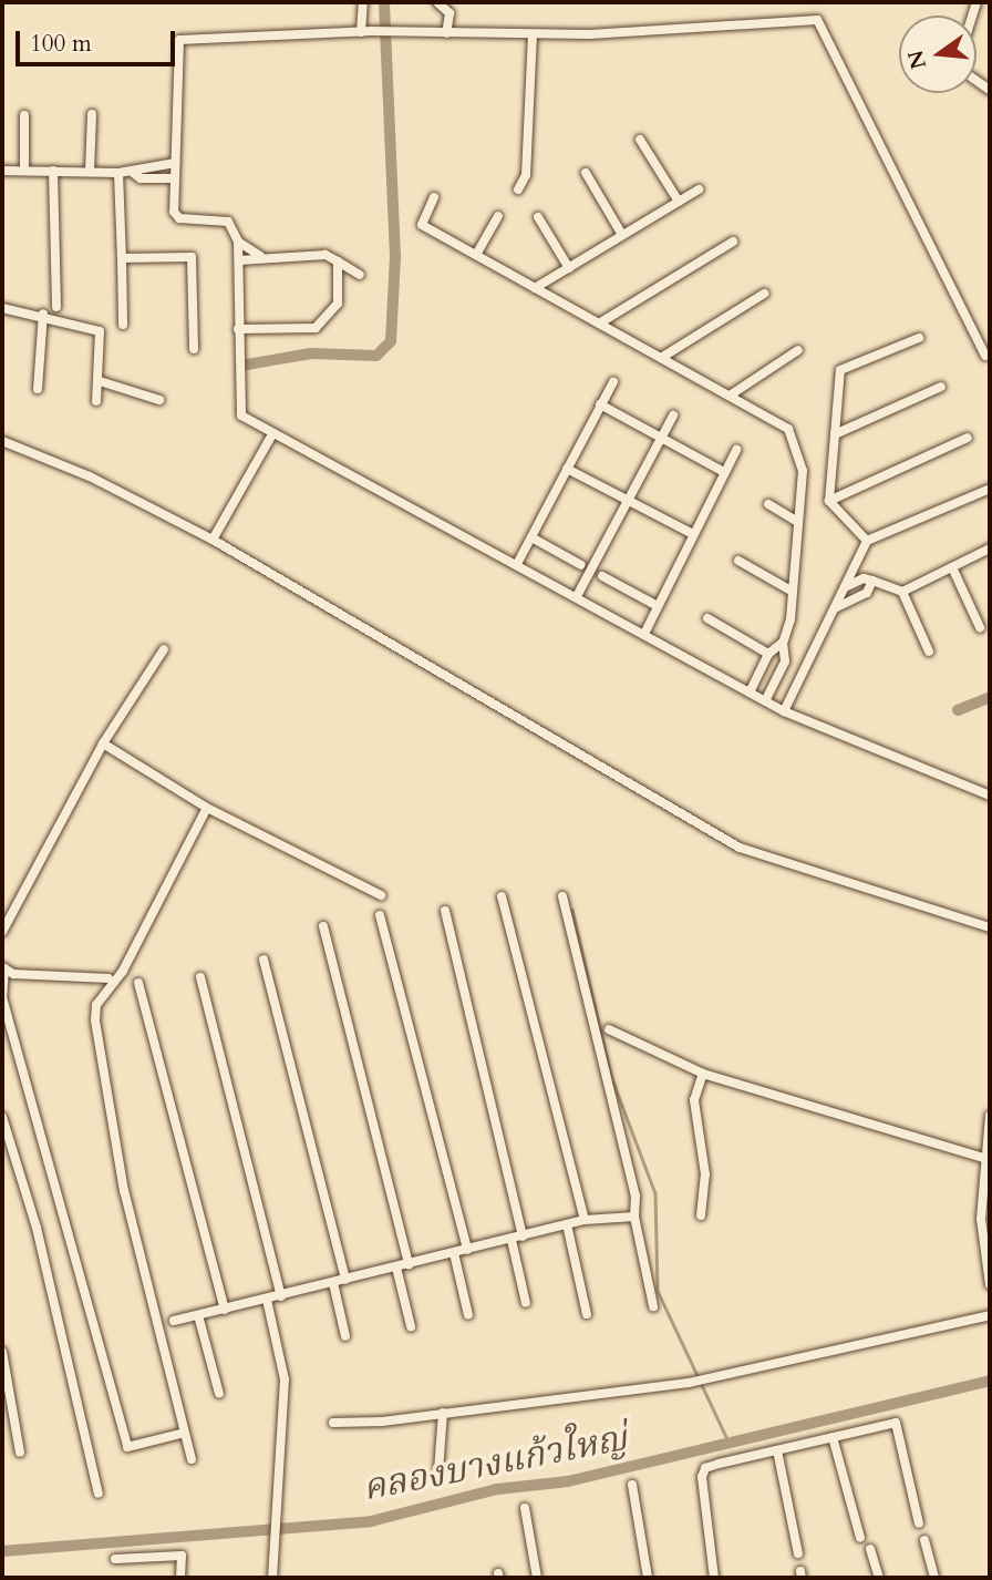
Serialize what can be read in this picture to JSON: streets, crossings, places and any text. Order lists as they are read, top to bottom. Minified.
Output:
{"water":["คลองบางแก้วใหญ่"],"scale_bar":"100 m","north":"left"}
